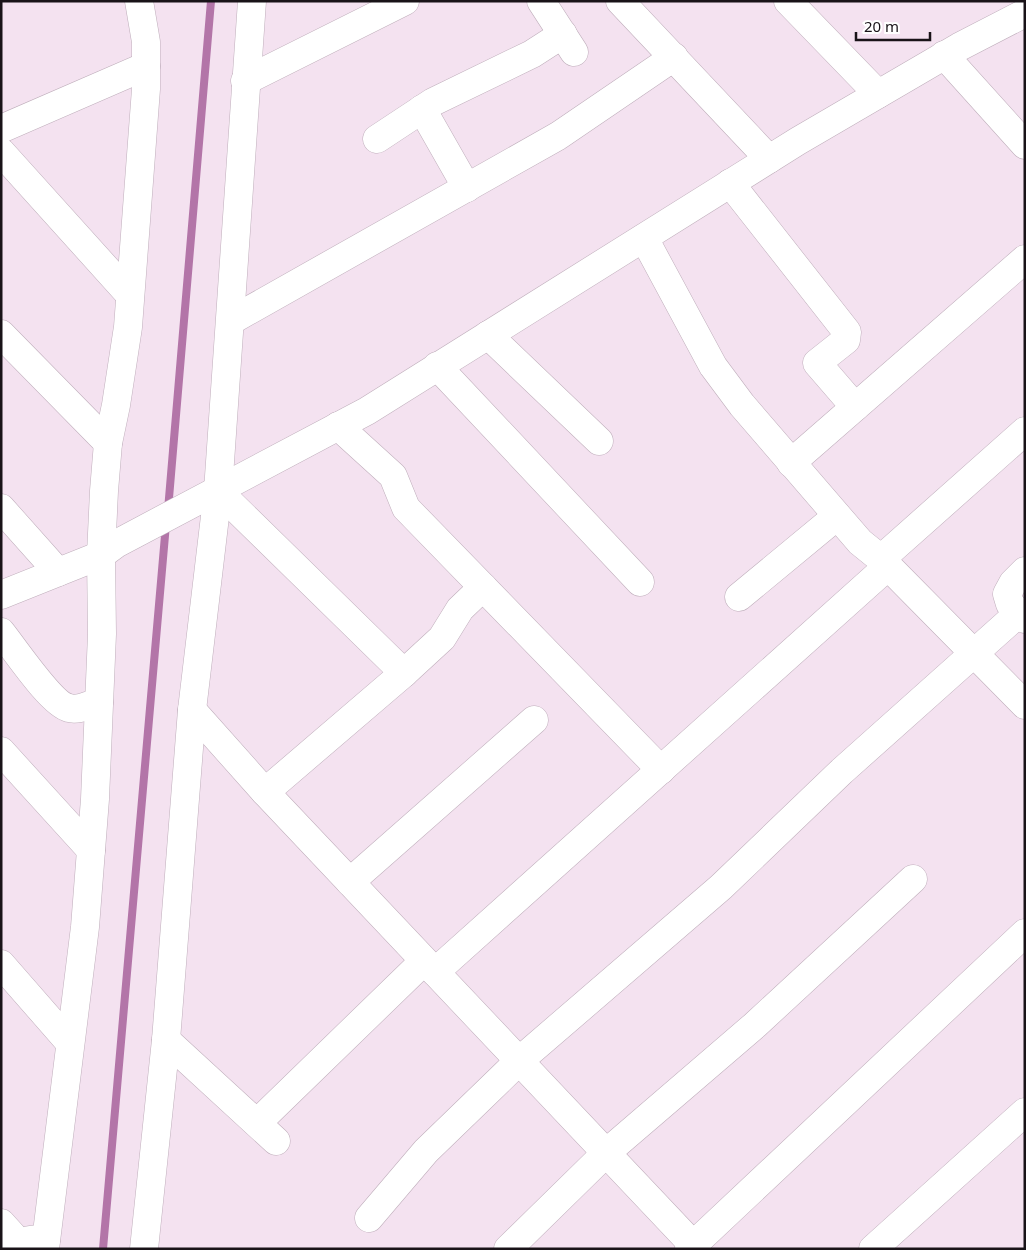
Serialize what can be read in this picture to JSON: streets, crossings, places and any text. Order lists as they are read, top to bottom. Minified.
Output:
{"scale_bar":"20 m"}
